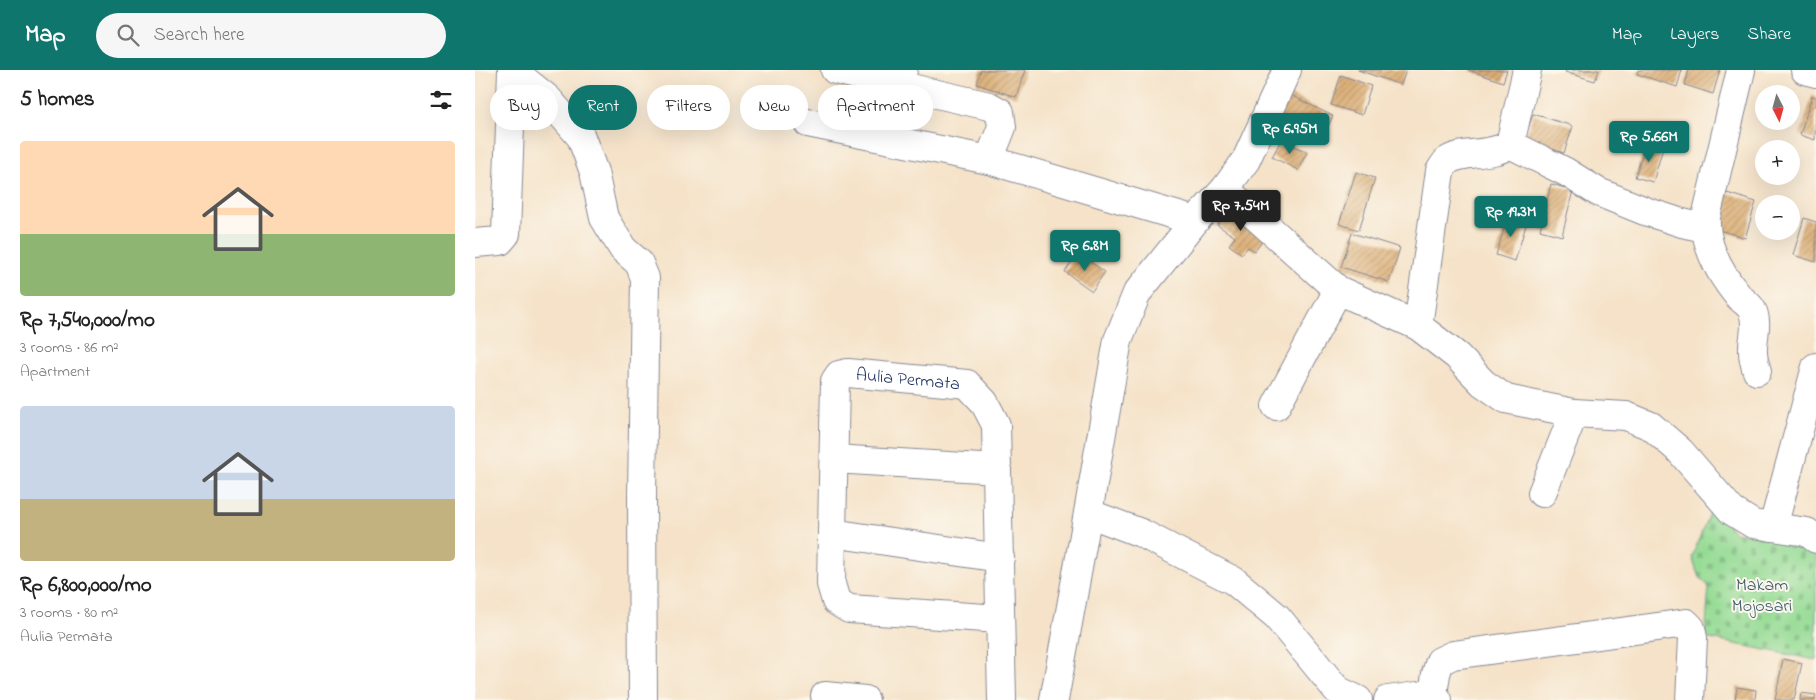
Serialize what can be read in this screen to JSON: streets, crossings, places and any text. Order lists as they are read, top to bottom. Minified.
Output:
{"streets":{"street":["Aulia Permata"]},"parks":["Makam Mojosari"],"north":"bottom","page":{"header":"Map","search":"Search here","nav":["Map","Layers","Share"],"heading":"5 homes","map_buttons":["+","−"],"chip":["Buy","Rent","Filters","New","Apartment"],"price":["Rp 6.95M","Rp 5.66M","Rp 7.54M","Rp 19.3M","Rp 6.8M"],"list":[{"name":"Rp 7,540,000/mo","note":"3 rooms · 86 m² · Apartment"},{"name":"Rp 6,800,000/mo","note":"3 rooms · 80 m² · Aulia Permata"}]}}
